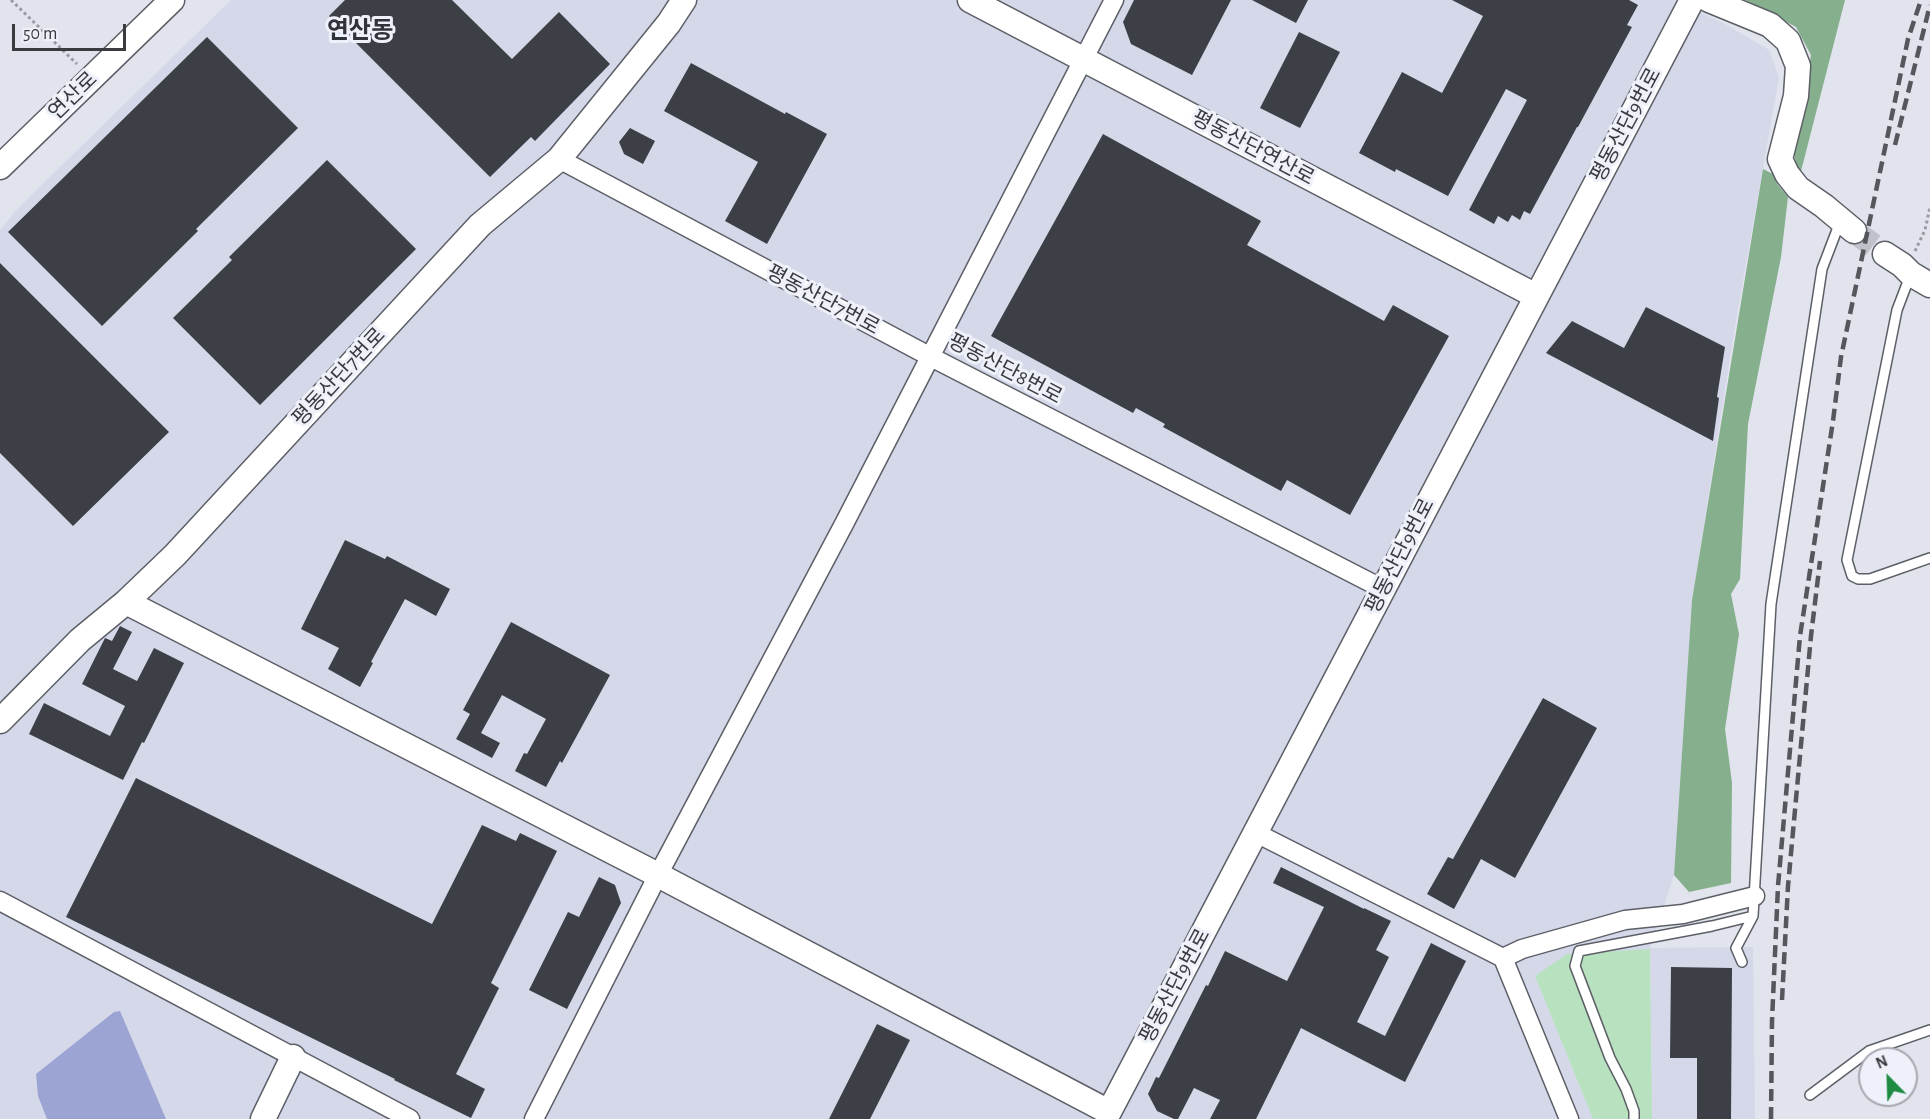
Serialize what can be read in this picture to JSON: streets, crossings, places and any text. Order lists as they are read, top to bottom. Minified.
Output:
{"streets":{"street":["연산로","평동산단9번로","평동산단연산로","평동산단7번로","평동산단8번로"]},"crossings":[["평동산단9번로","평동산단연산로"],["평동산단9번로","평동산단8번로"],["평동산단연산로","평동산단8번로"],["평동산단7번로","평동산단8번로"]],"districts":["연산동"],"scale_bar":"50 m","north":"top left"}
